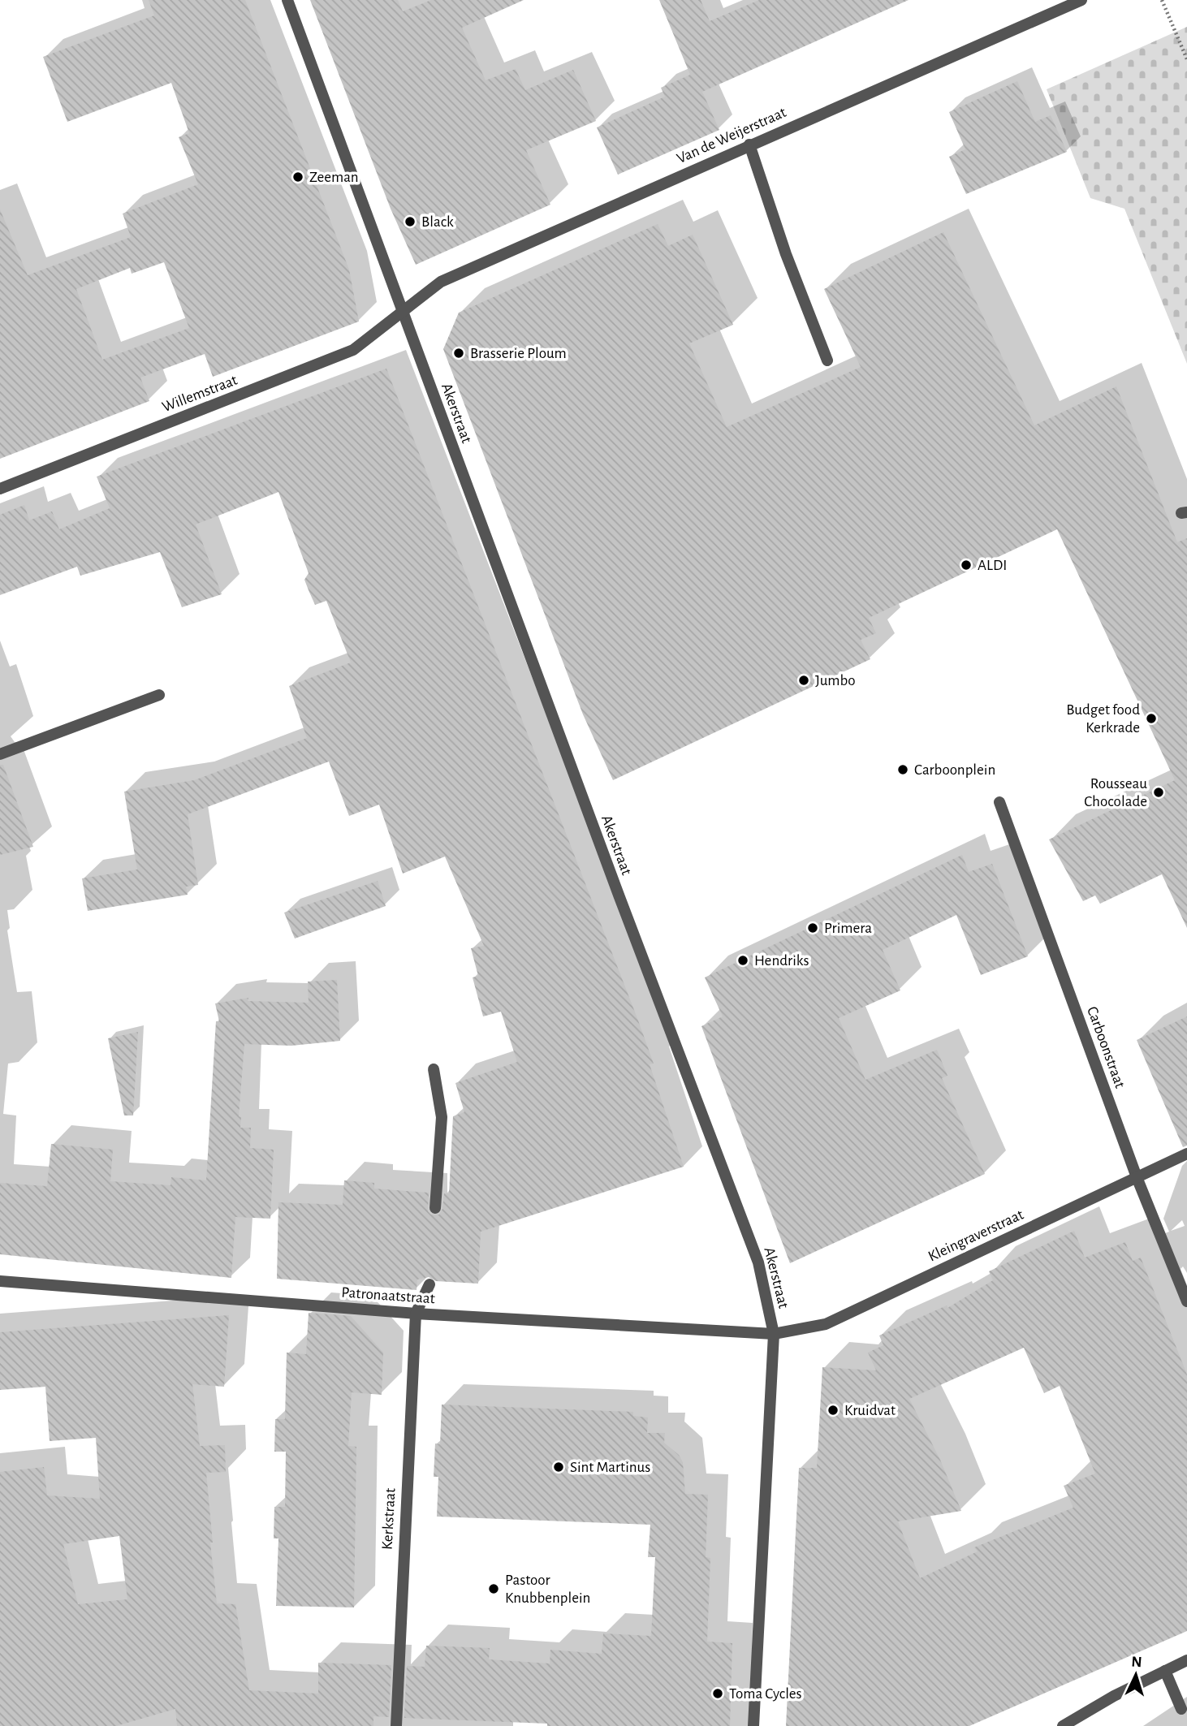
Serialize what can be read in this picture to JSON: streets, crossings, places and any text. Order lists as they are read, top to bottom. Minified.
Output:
{"streets":{"street":["Van de Weijerstraat","Willemstraat","Akerstraat","Carboonstraat","Kleingraverstraat","Patronaatstraat","Kerkstraat"]},"crossings":[["Van de Weijerstraat","Willemstraat"],["Van de Weijerstraat","Akerstraat"],["Willemstraat","Akerstraat"],["Akerstraat","Kleingraverstraat"],["Akerstraat","Patronaatstraat"],["Carboonstraat","Kleingraverstraat"],["Kleingraverstraat","Patronaatstraat"],["Patronaatstraat","Kerkstraat"]],"places":["Zeeman","Black","Brasserie Ploum","ALDI","Jumbo","Budget food Kerkrade","Carboonplein","Rousseau Chocolade","Primera","Hendriks","Kruidvat","Sint Martinus","Pastoor Knubbenplein","Toma Cycles"],"north":"top"}
